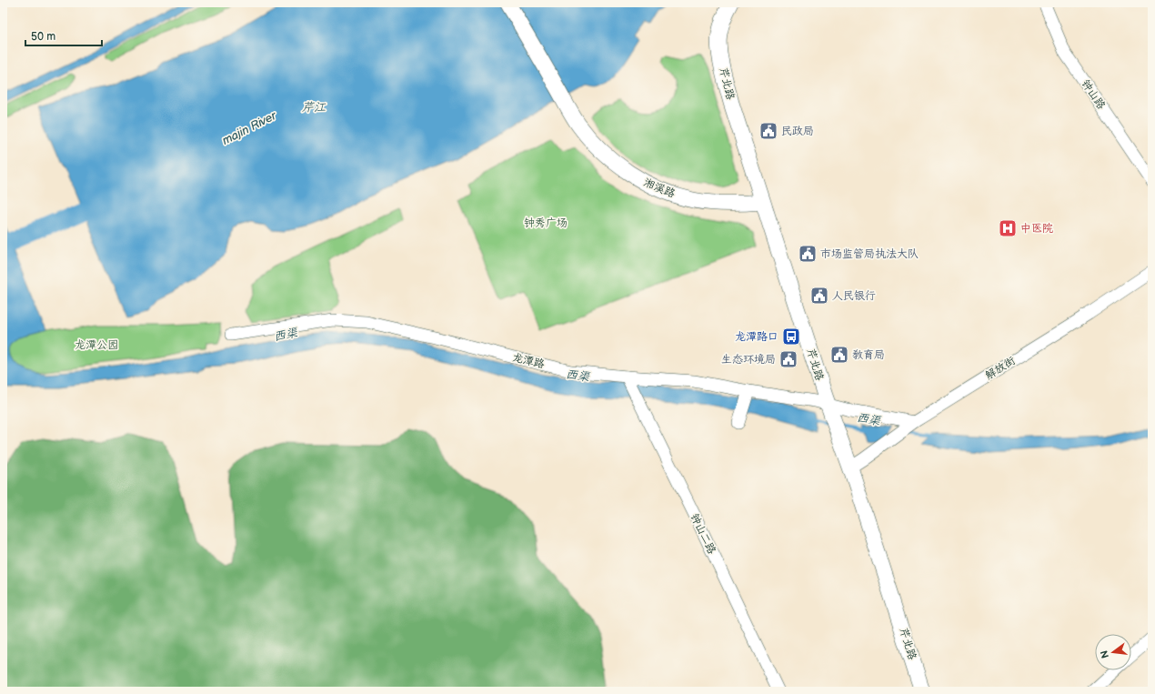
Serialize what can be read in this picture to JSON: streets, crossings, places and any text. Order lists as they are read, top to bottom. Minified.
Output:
{"streets":{"main road":["芹北路","湘溪路"],"street":["钟山路","龙潭路","解放街","钟山二路"]},"crossings":[["芹北路","湘溪路"],["芹北路","龙潭路"],["芹北路","解放街"],["龙潭路","解放街"],["龙潭路","钟山二路"]],"water":["芹江","majin River","西渠"],"parks":["钟秀广场","龙潭公园"],"places":{"public building":["民政局","市场监管局执法大队","人民银行","教育局","生态环境局"],"hospital":["中医院"],"bus stop":["龙潭路口"]},"scale_bar":"50 m","north":"left"}
